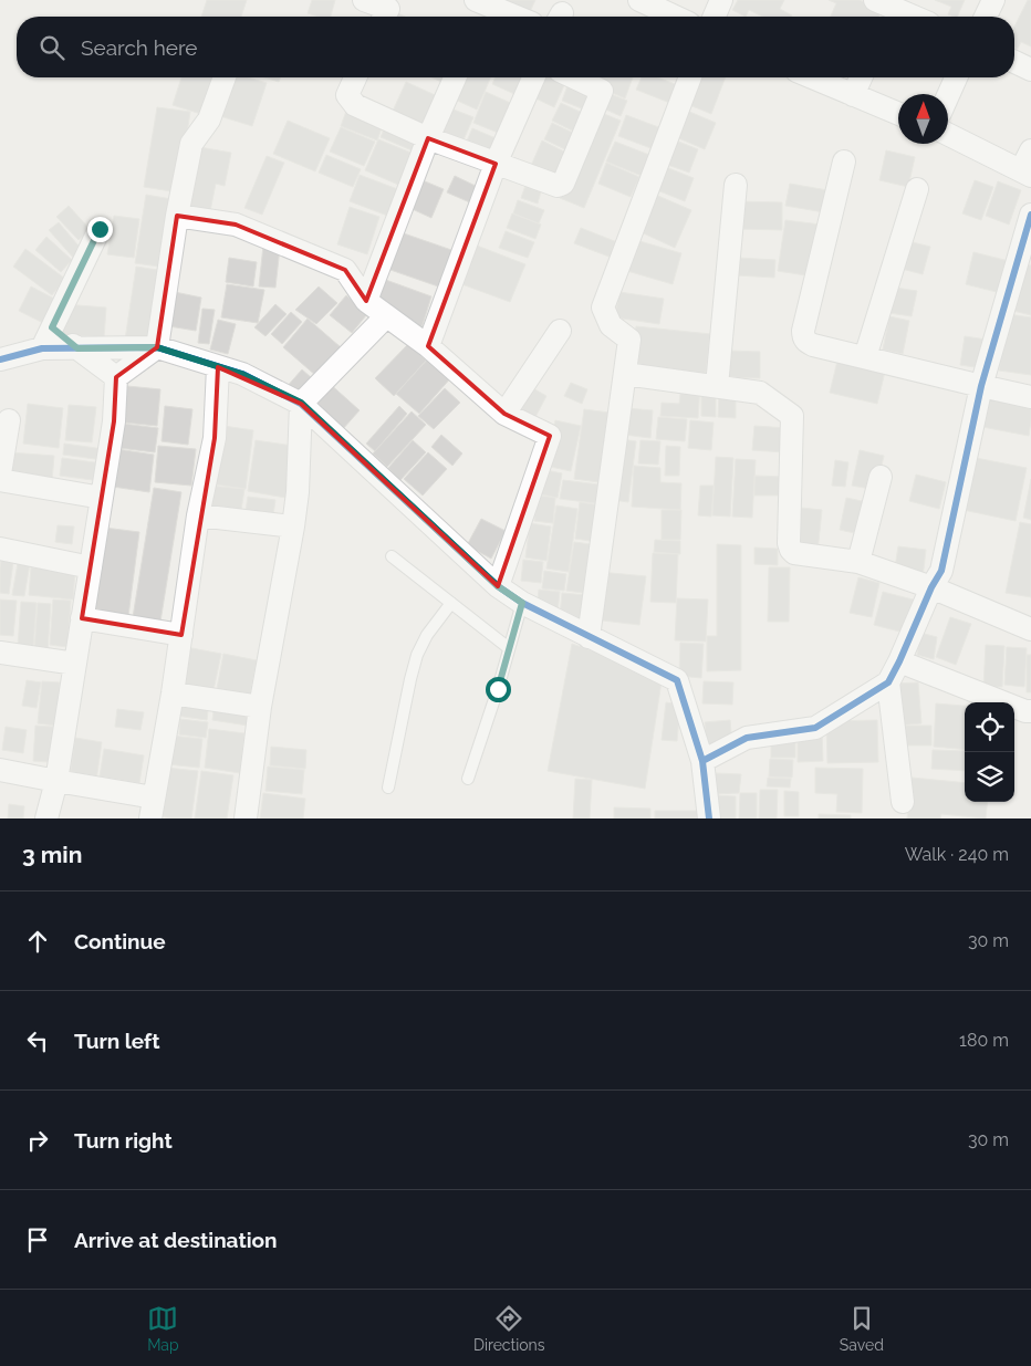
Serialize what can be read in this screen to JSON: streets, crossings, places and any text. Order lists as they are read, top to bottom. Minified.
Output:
{"north":"top","page":{"search":"Search here","heading":["3 min","Walk · 240 m"],"list":[["Continue","30 m"],["Turn left","180 m"],["Turn right","30 m"],"Arrive at destination"],"nav":["Map","Directions","Saved"]}}
